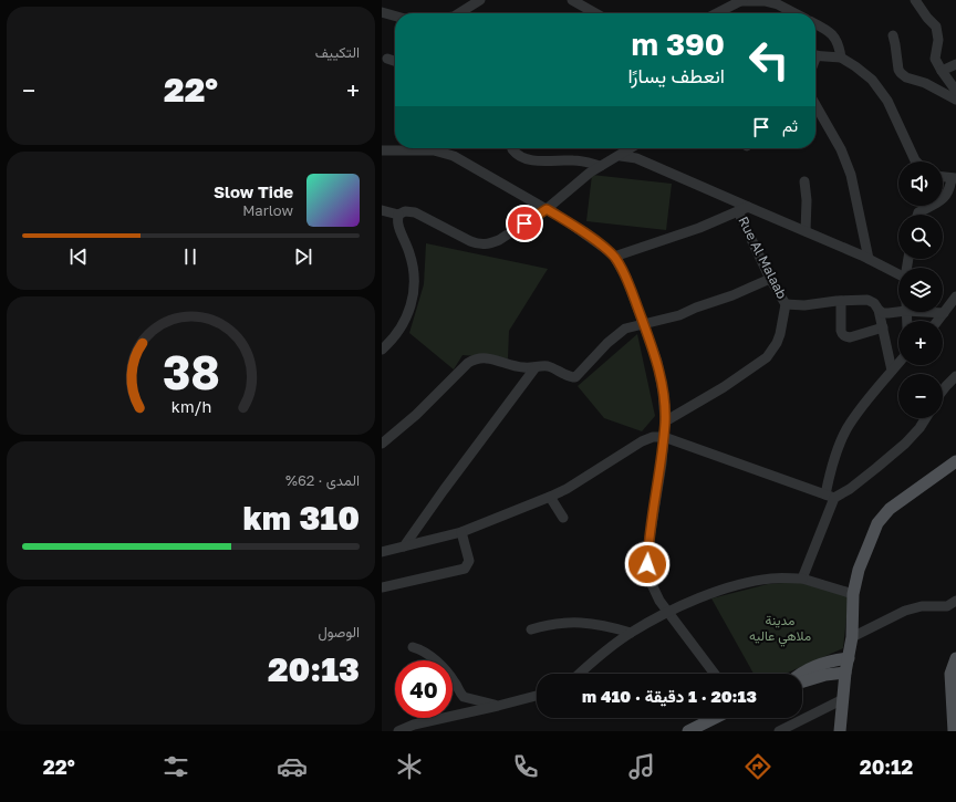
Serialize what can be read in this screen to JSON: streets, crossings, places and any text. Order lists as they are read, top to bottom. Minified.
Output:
{"streets":{"street":["Rue Al Malaab"]},"parks":["مدينة ملاهي عاليه"],"page":{"tile":["التكييف",["المدى · 62%","310 km"],["الوصول","20:13"]],"turn":["390 m","انعطف يسارًا"],"heat":["−","22°","+"],"then":"ثم","map_buttons":["+","−"],"song":["Slow Tide","Marlow"],"limit":"40","trip":"20:13 · 1 دقيقة · 410 m","tabs":["20:12","22°"],"gauge":["38","km/h"]}}
